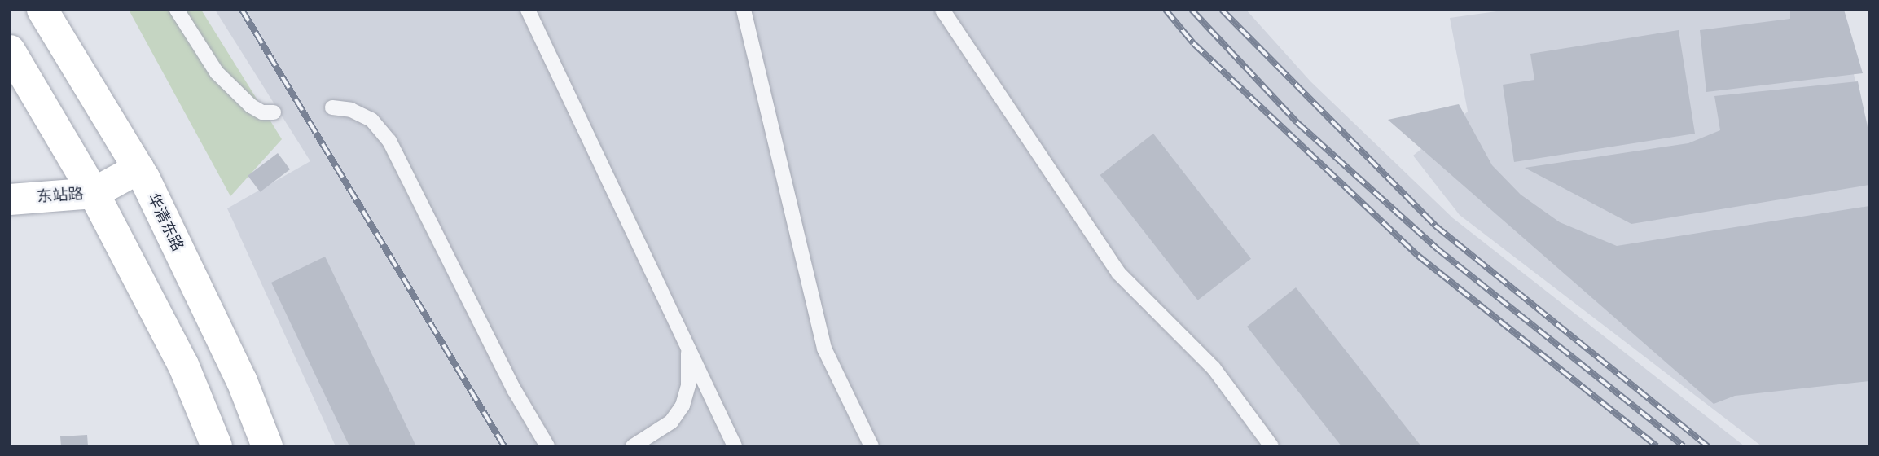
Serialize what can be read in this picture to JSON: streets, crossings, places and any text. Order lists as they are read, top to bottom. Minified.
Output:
{"streets":{"main road":["东站路","华清东路"]},"crossings":[["东站路","华清东路"]]}
